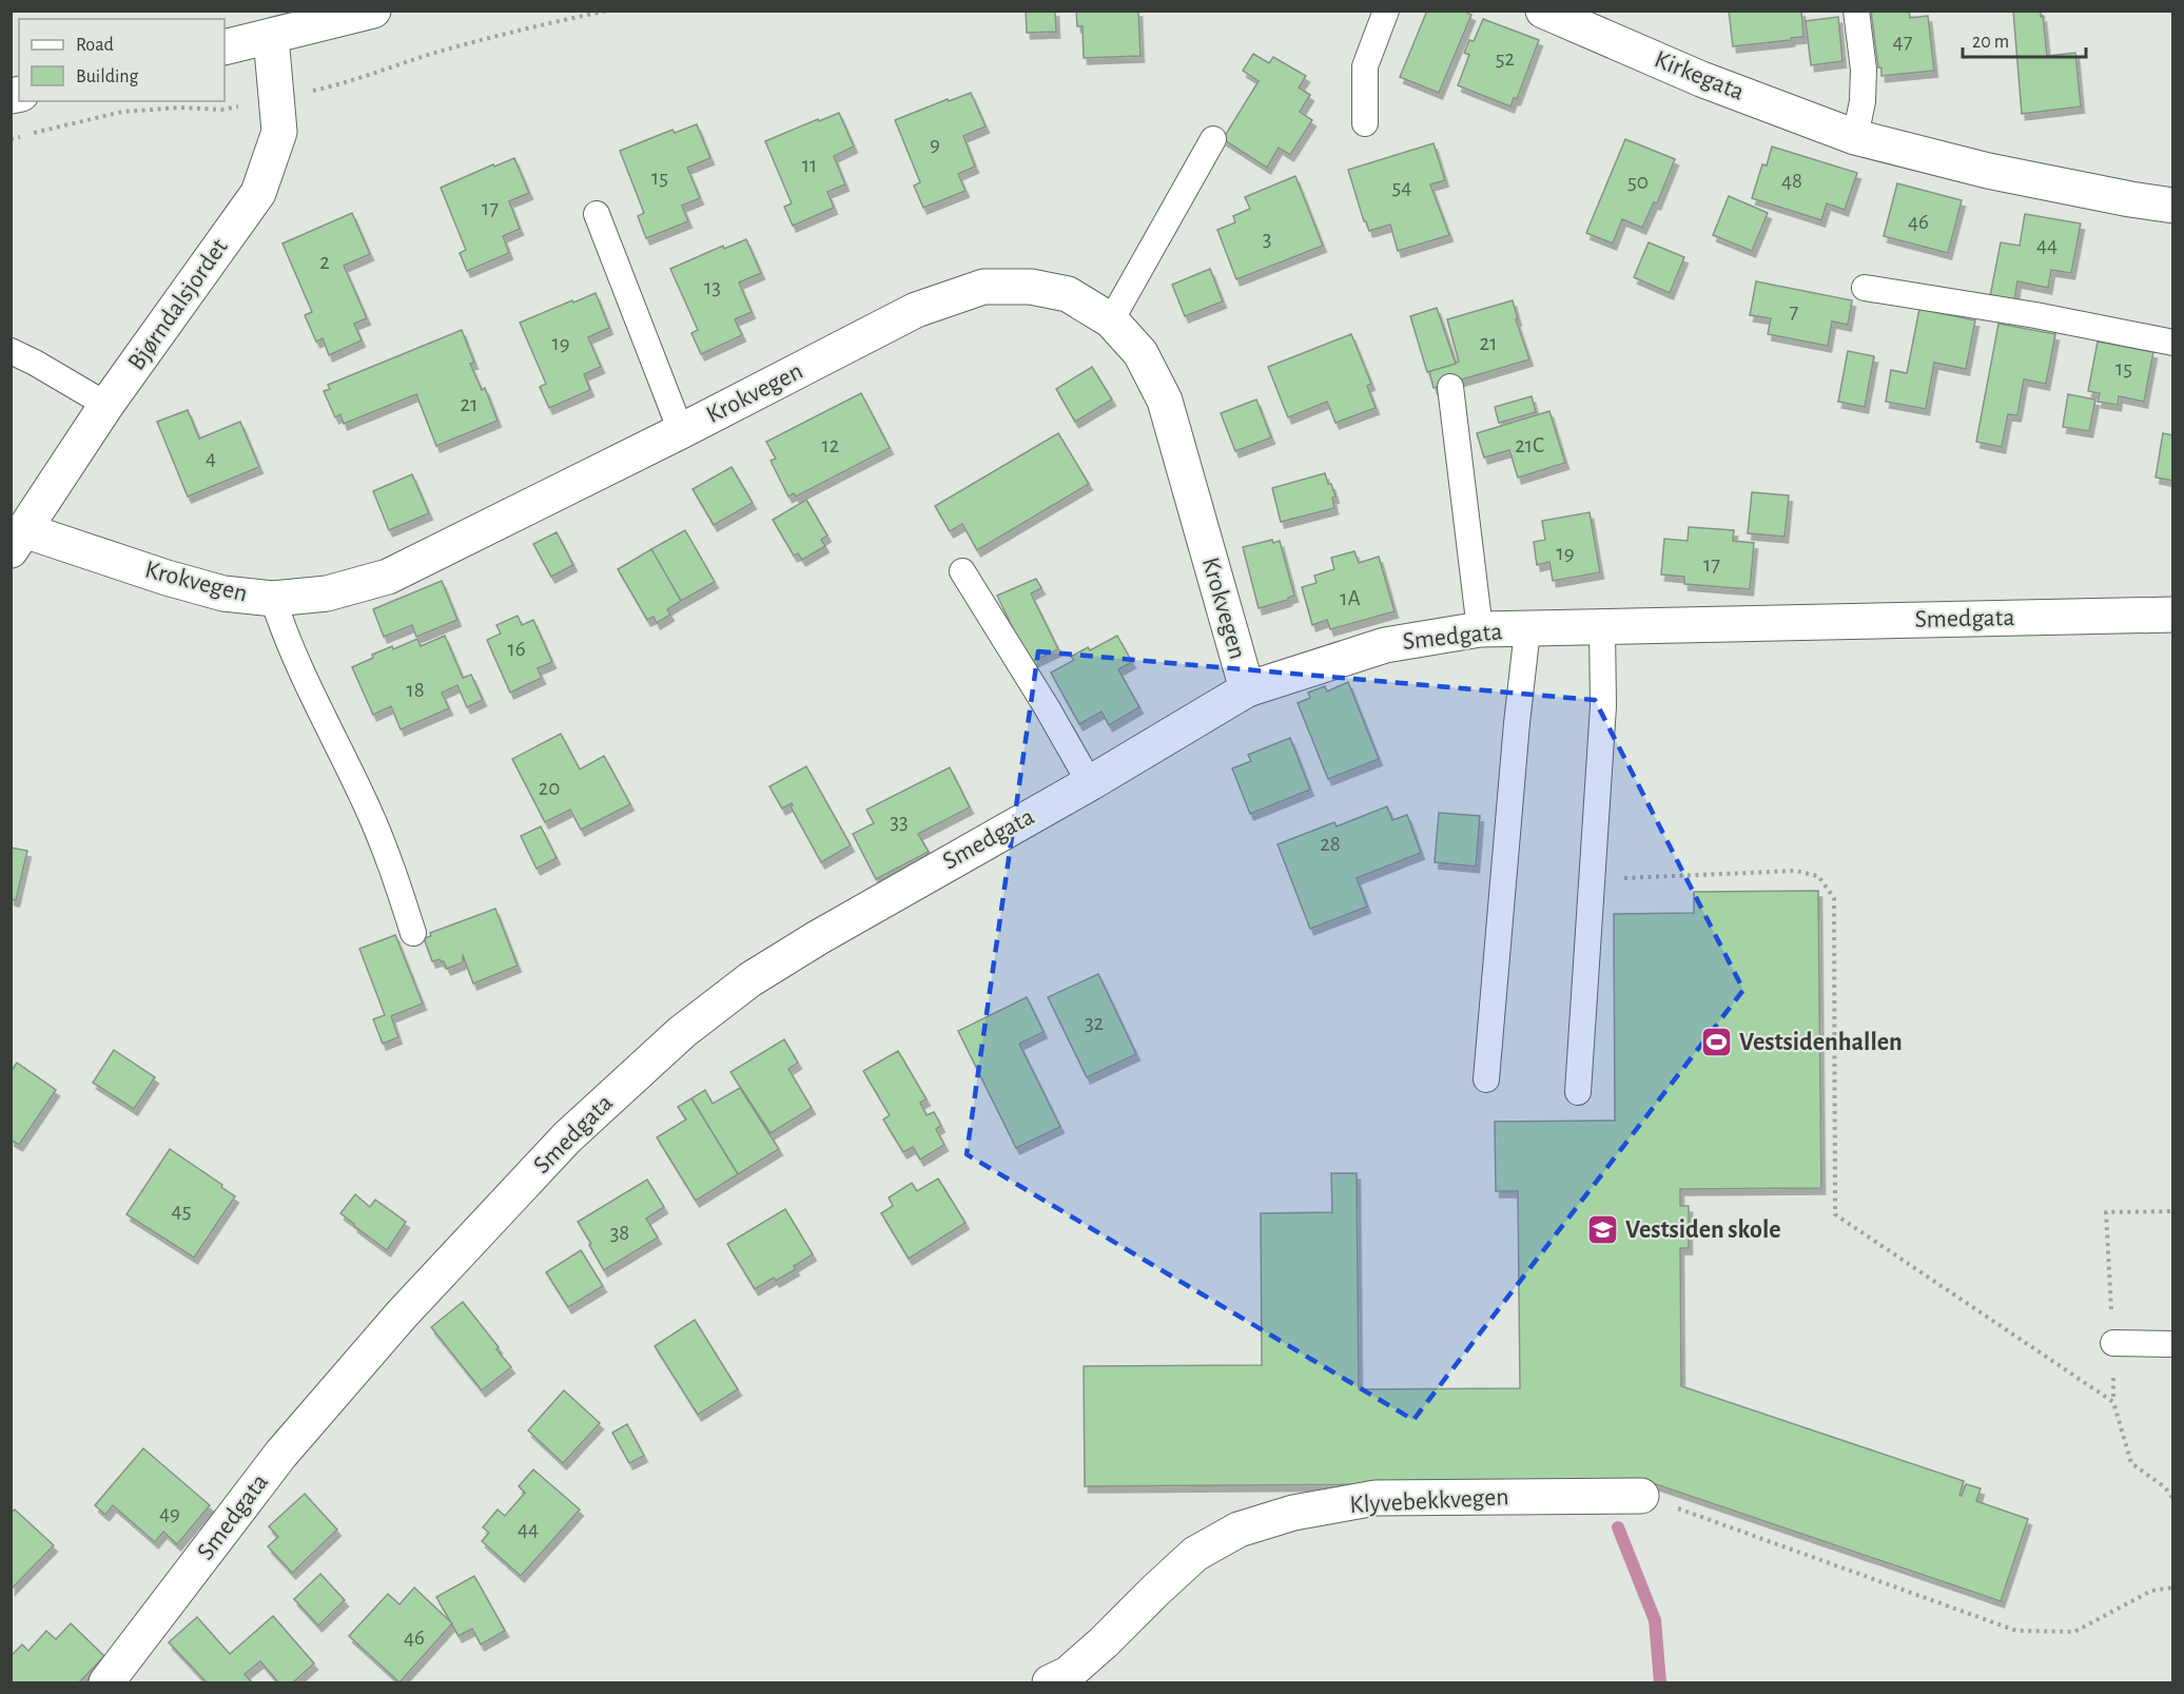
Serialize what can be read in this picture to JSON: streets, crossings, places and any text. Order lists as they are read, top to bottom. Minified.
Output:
{"streets":{"street":["Kirkegata","Bjørndalsjordet","Krokvegen","Smedgata","Klyvebekkvegen"]},"crossings":[["Bjørndalsjordet","Krokvegen"],["Krokvegen","Smedgata"]],"places":{"sports":["Vestsidenhallen"],"school or university":["Vestsiden skole"]},"house_numbers":["47","52","9","11","15","48","50","54","17","46","3","44","2","13","7","19","21","15","21","12","21C","4","19","17","1A","16","18","20","33","28","32","45","38","49","44","46"],"legend":["Road","Building"],"scale_bar":"20 m"}
